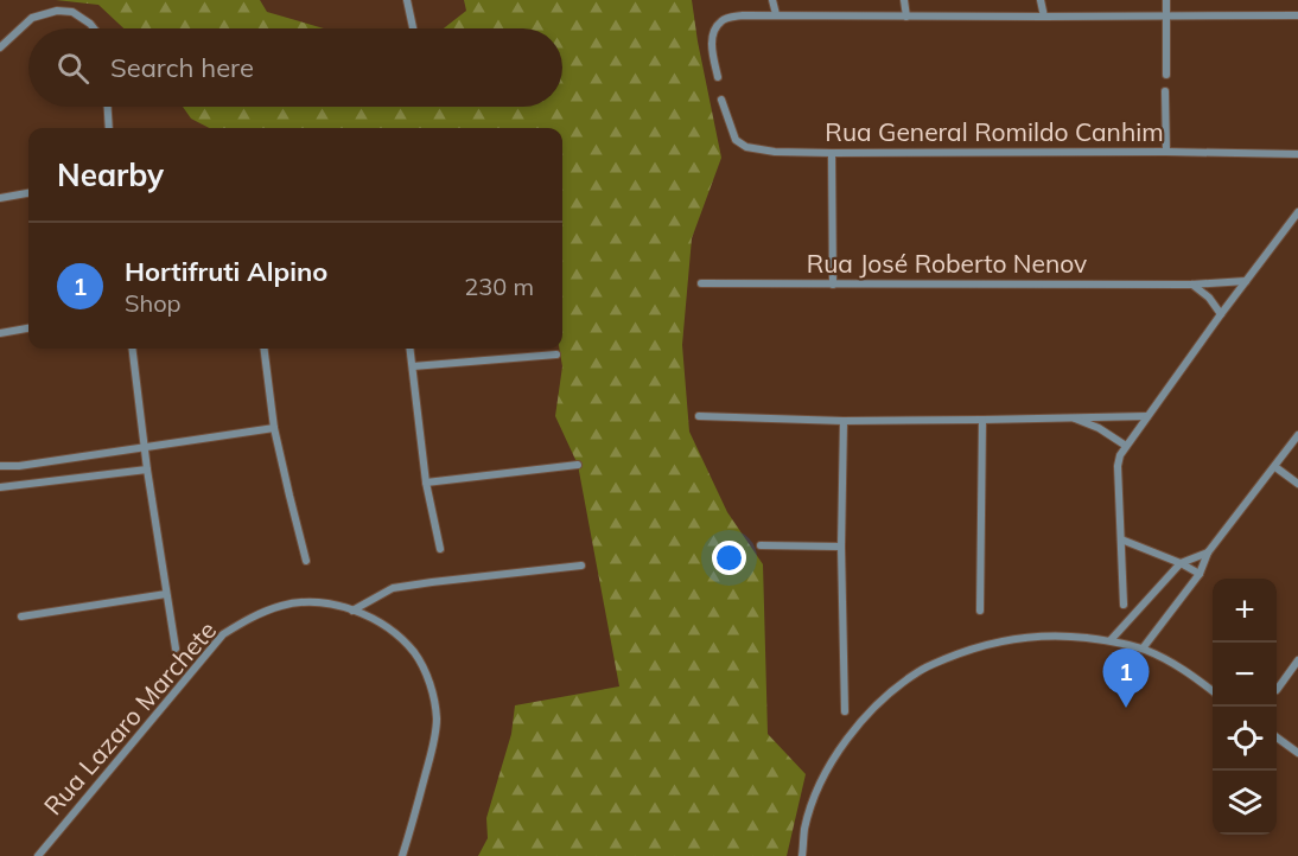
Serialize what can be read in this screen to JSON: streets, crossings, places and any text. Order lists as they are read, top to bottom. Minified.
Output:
{"streets":{"street":["Rua General Romildo Canhim","Rua José Roberto Nenov","Rua Lazaro Marchete"]},"page":{"search":"Search here","heading":"Nearby","list":[{"mark":"1","name":"Hortifruti Alpino","note":"Shop","value":"230 m"}],"map_buttons":["+","−"],"pins":"1"}}
